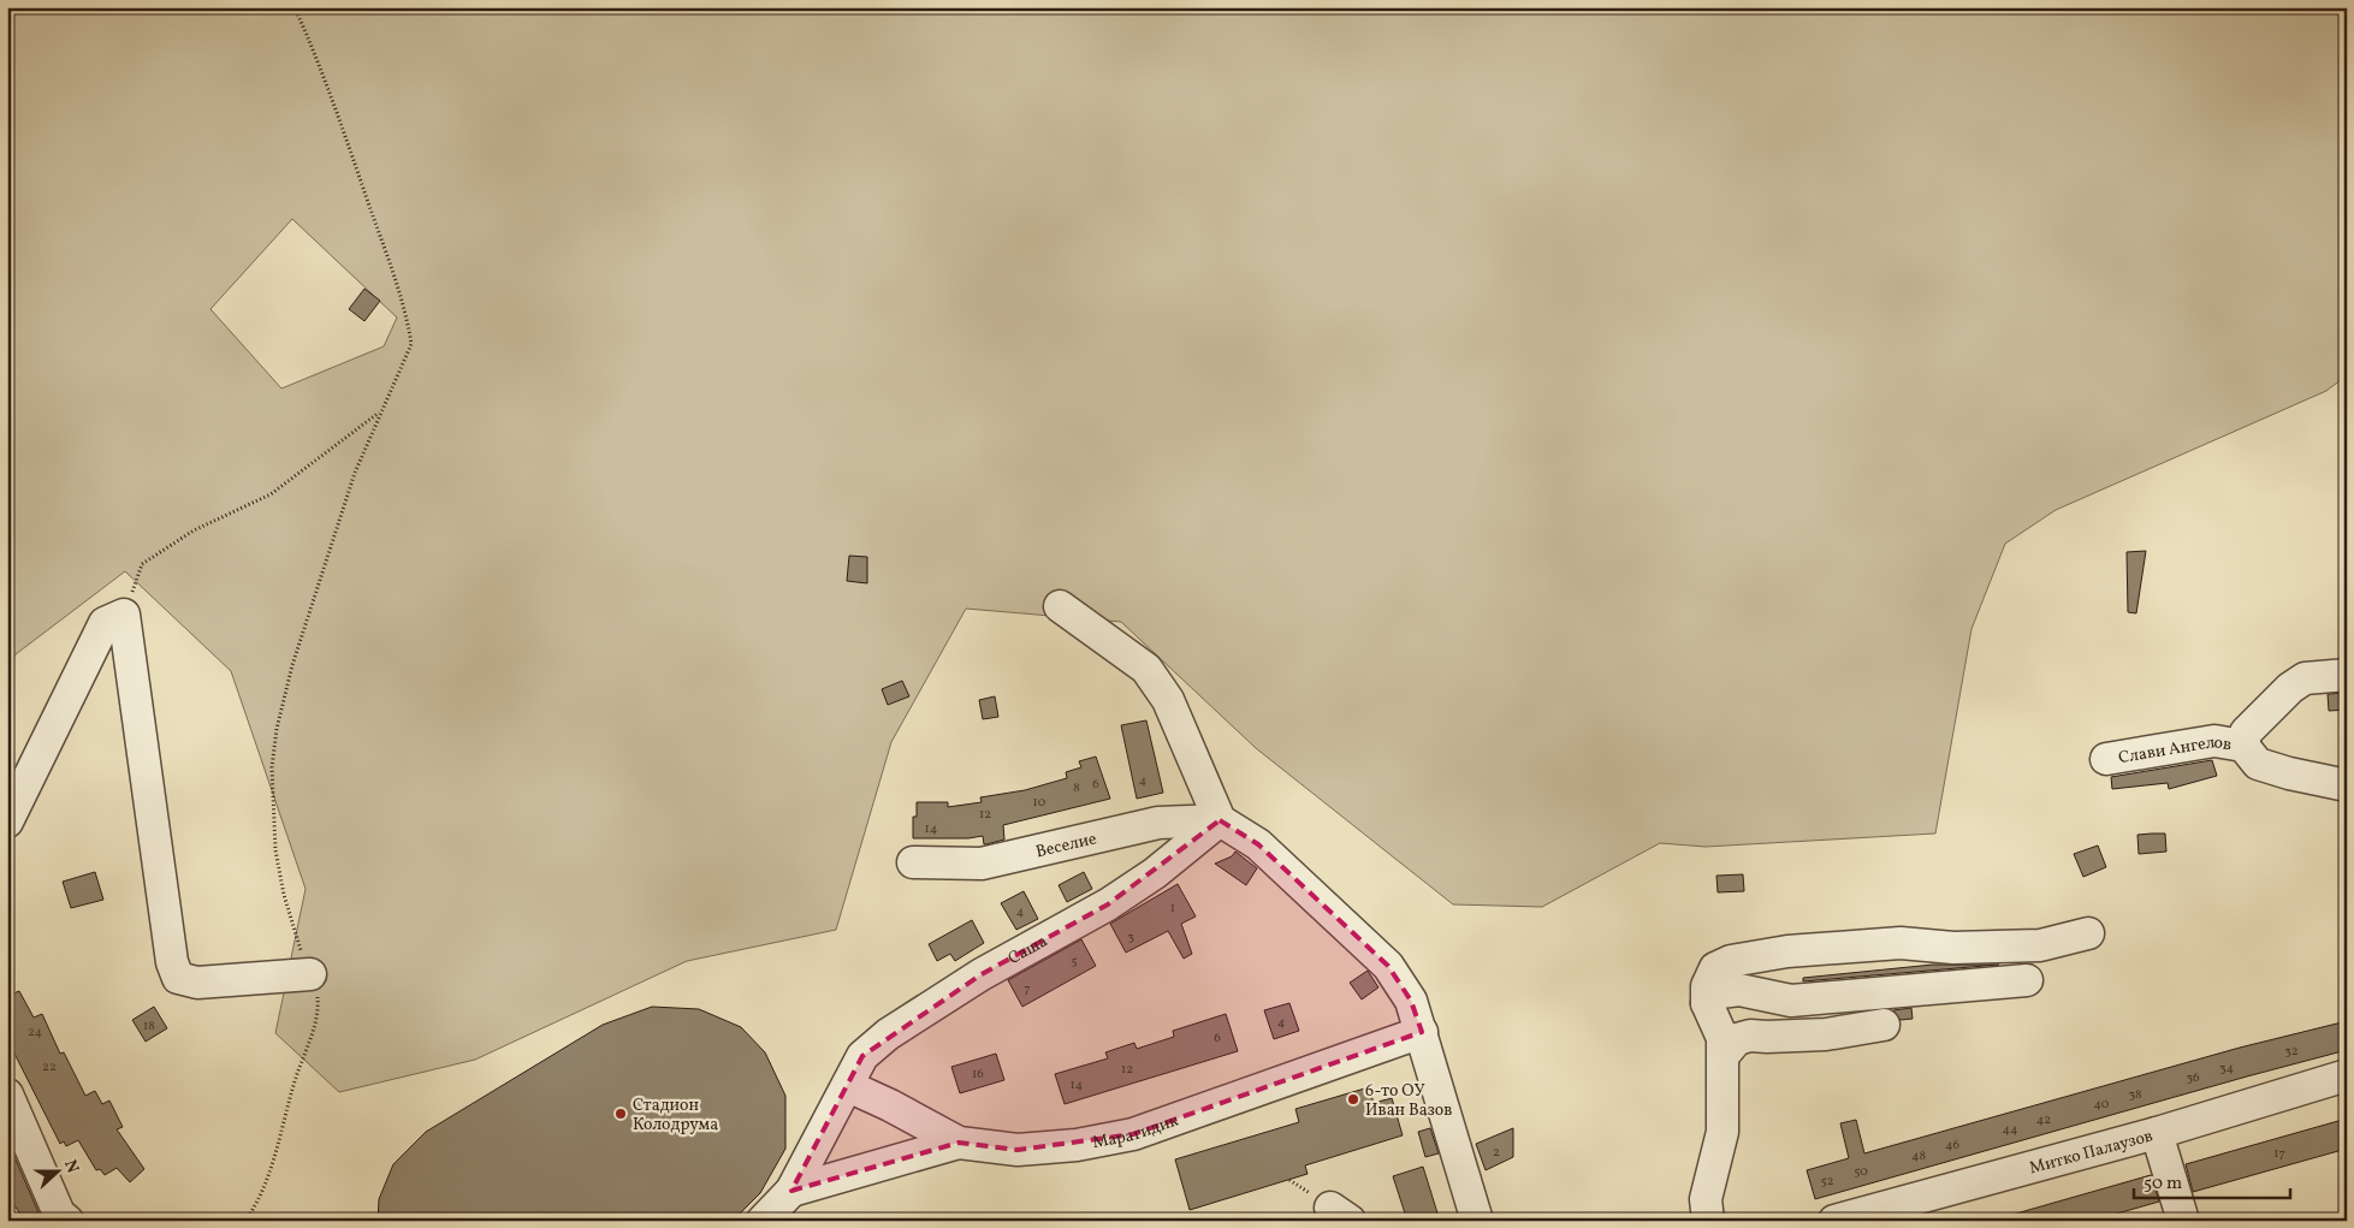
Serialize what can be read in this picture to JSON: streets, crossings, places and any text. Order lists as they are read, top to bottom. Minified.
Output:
{"streets":{"street":["Слави Ангелов","Веселие","Саша","Марагидик","Митко Палаузов"]},"crossings":[["Веселие","Саша"],["Саша","Марагидик"]],"places":["6-то ОУ Иван Вазов","Стадион Колодрума"],"house_numbers":["4","6","8","10","12","14","1","4","3","5","7","4","18","24","6","32","22","34","12","16","36","14","38","40","42","44","46","2","17","48","50","52"],"scale_bar":"50 m","north":"right"}
